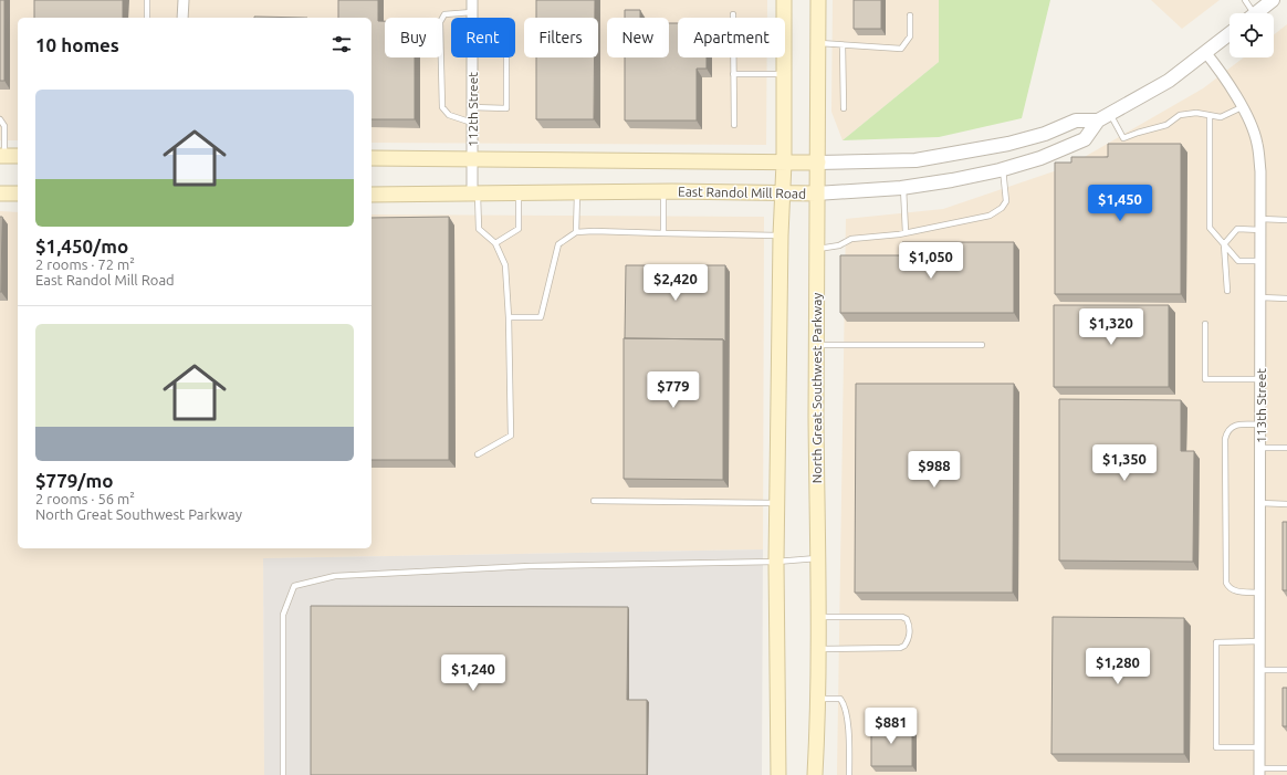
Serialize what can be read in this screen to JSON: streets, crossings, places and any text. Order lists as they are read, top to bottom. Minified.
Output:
{"streets":{"main road":["East Randol Mill Road","North Great Southwest Parkway"],"street":["112th Street","113th Street"]},"crossings":[["112th Street","East Randol Mill Road"],["East Randol Mill Road","North Great Southwest Parkway"],["East Randol Mill Road","113th Street"]],"page":{"chip":["Buy","Rent","Filters","New","Apartment"],"heading":"10 homes","list":[{"name":"$1,450/mo","note":"2 rooms · 72 m² · East Randol Mill Road"},{"name":"$779/mo","note":"2 rooms · 56 m² · North Great Southwest Parkway"}],"price":["$1,450","$1,050","$2,420","$1,320","$779","$1,350","$988","$1,280","$1,240","$881"]}}
